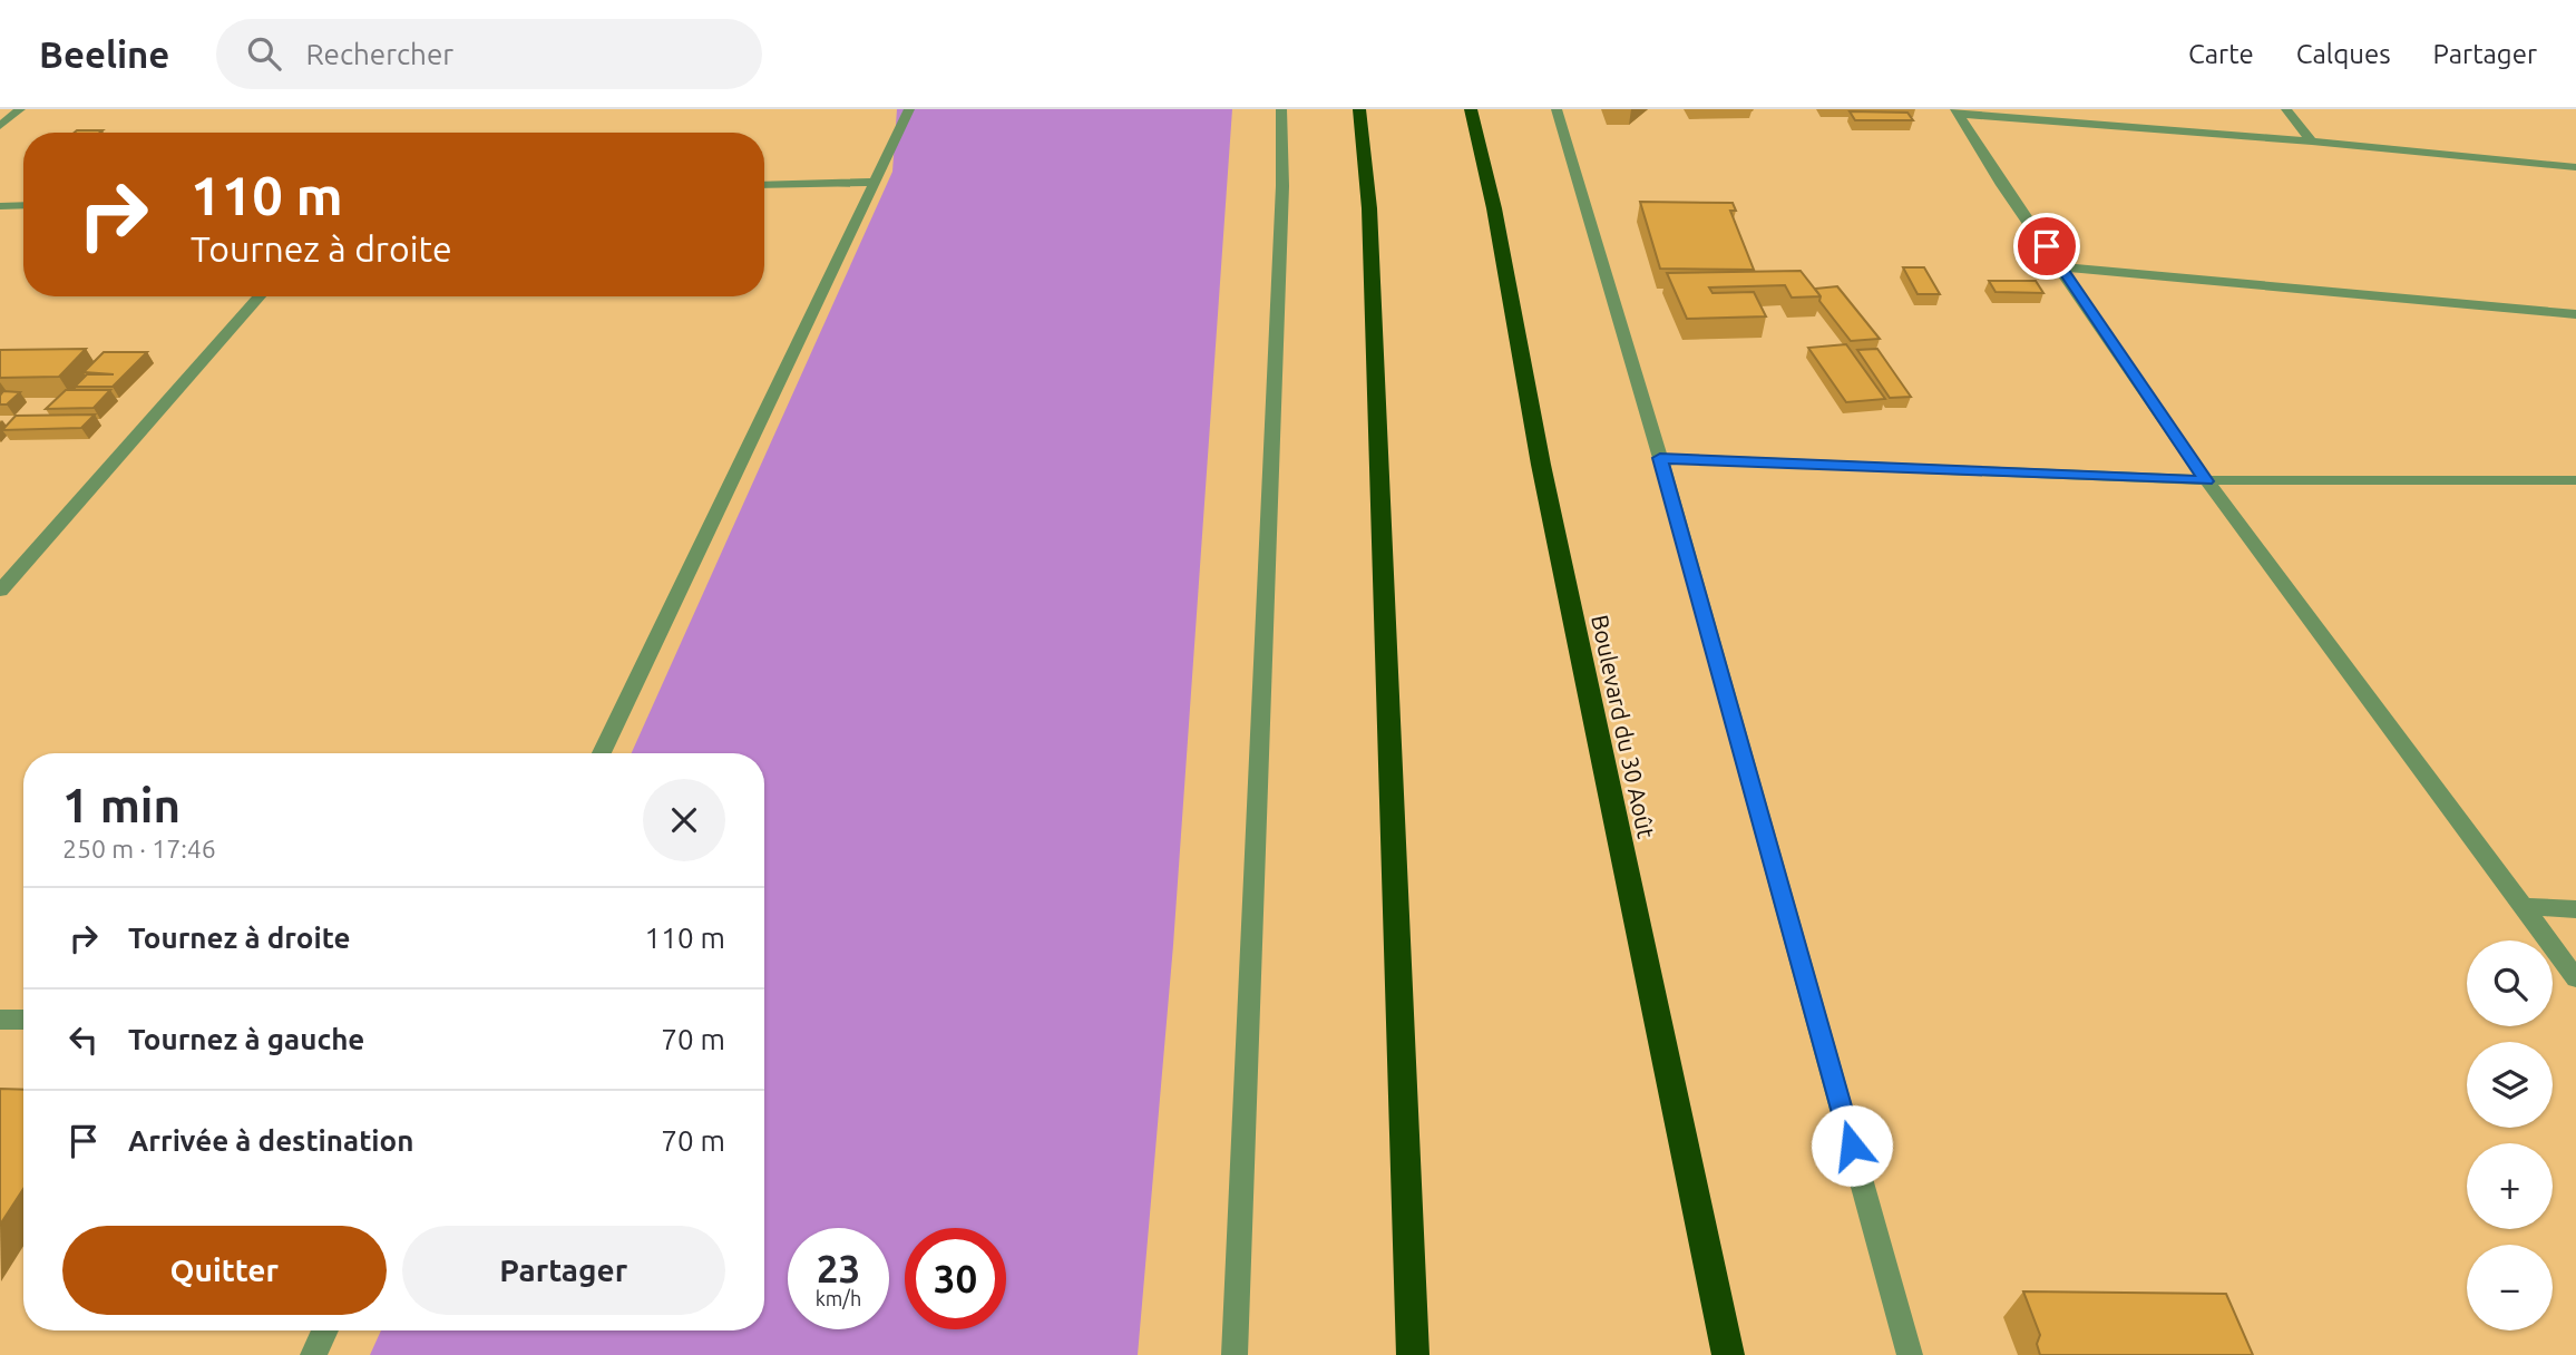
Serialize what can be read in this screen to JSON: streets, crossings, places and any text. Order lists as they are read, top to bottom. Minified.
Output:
{"streets":{"highway":["Boulevard du 30 Août"]},"page":{"header":"Beeline","search":"Rechercher","nav":["Carte","Calques","Partager"],"turn":["110 m","Tournez à droite"],"heading":["1 min","250 m · 17:46"],"list":[{"name":"Tournez à droite","value":"110 m"},{"name":"Tournez à gauche","value":"70 m"},{"name":"Arrivée à destination","value":"70 m"}],"map_buttons":["+","−"],"buttons":["Quitter","Partager"],"speed":"23 km/h","limit":"30"}}
